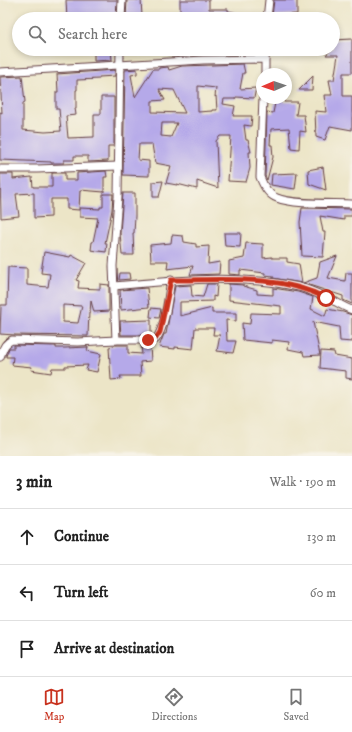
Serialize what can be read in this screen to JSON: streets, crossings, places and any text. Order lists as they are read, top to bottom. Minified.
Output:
{"north":"left","page":{"search":"Search here","heading":["3 min","Walk · 190 m"],"list":[["Continue","130 m"],["Turn left","60 m"],"Arrive at destination"],"nav":["Map","Directions","Saved"]}}
